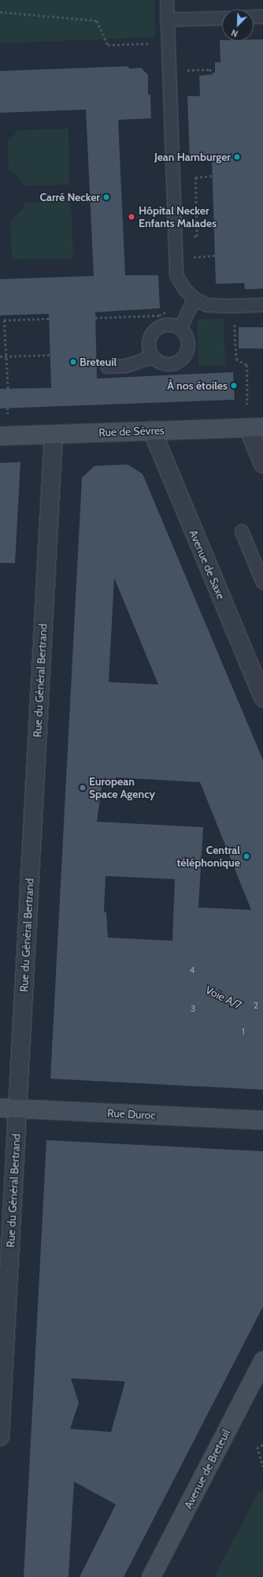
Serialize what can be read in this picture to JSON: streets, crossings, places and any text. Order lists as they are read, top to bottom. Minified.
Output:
{"streets":{"street":["Rue de Sèvres","Avenue de Saxe","Rue du Général Bertrand","Rue Duroc","Avenue de Breteuil"],"path":["Voie A/7"]},"crossings":[["Rue de Sèvres","Avenue de Saxe"],["Rue de Sèvres","Rue du Général Bertrand"],["Rue du Général Bertrand","Rue Duroc"]],"places":["Jean Hamburger","Carré Necker","Hôpital Necker Enfants Malades","Breteuil","À nos étoiles","European Space Agency","Central téléphonique"],"house_numbers":["4","2","3","1"],"north":"bottom left"}
